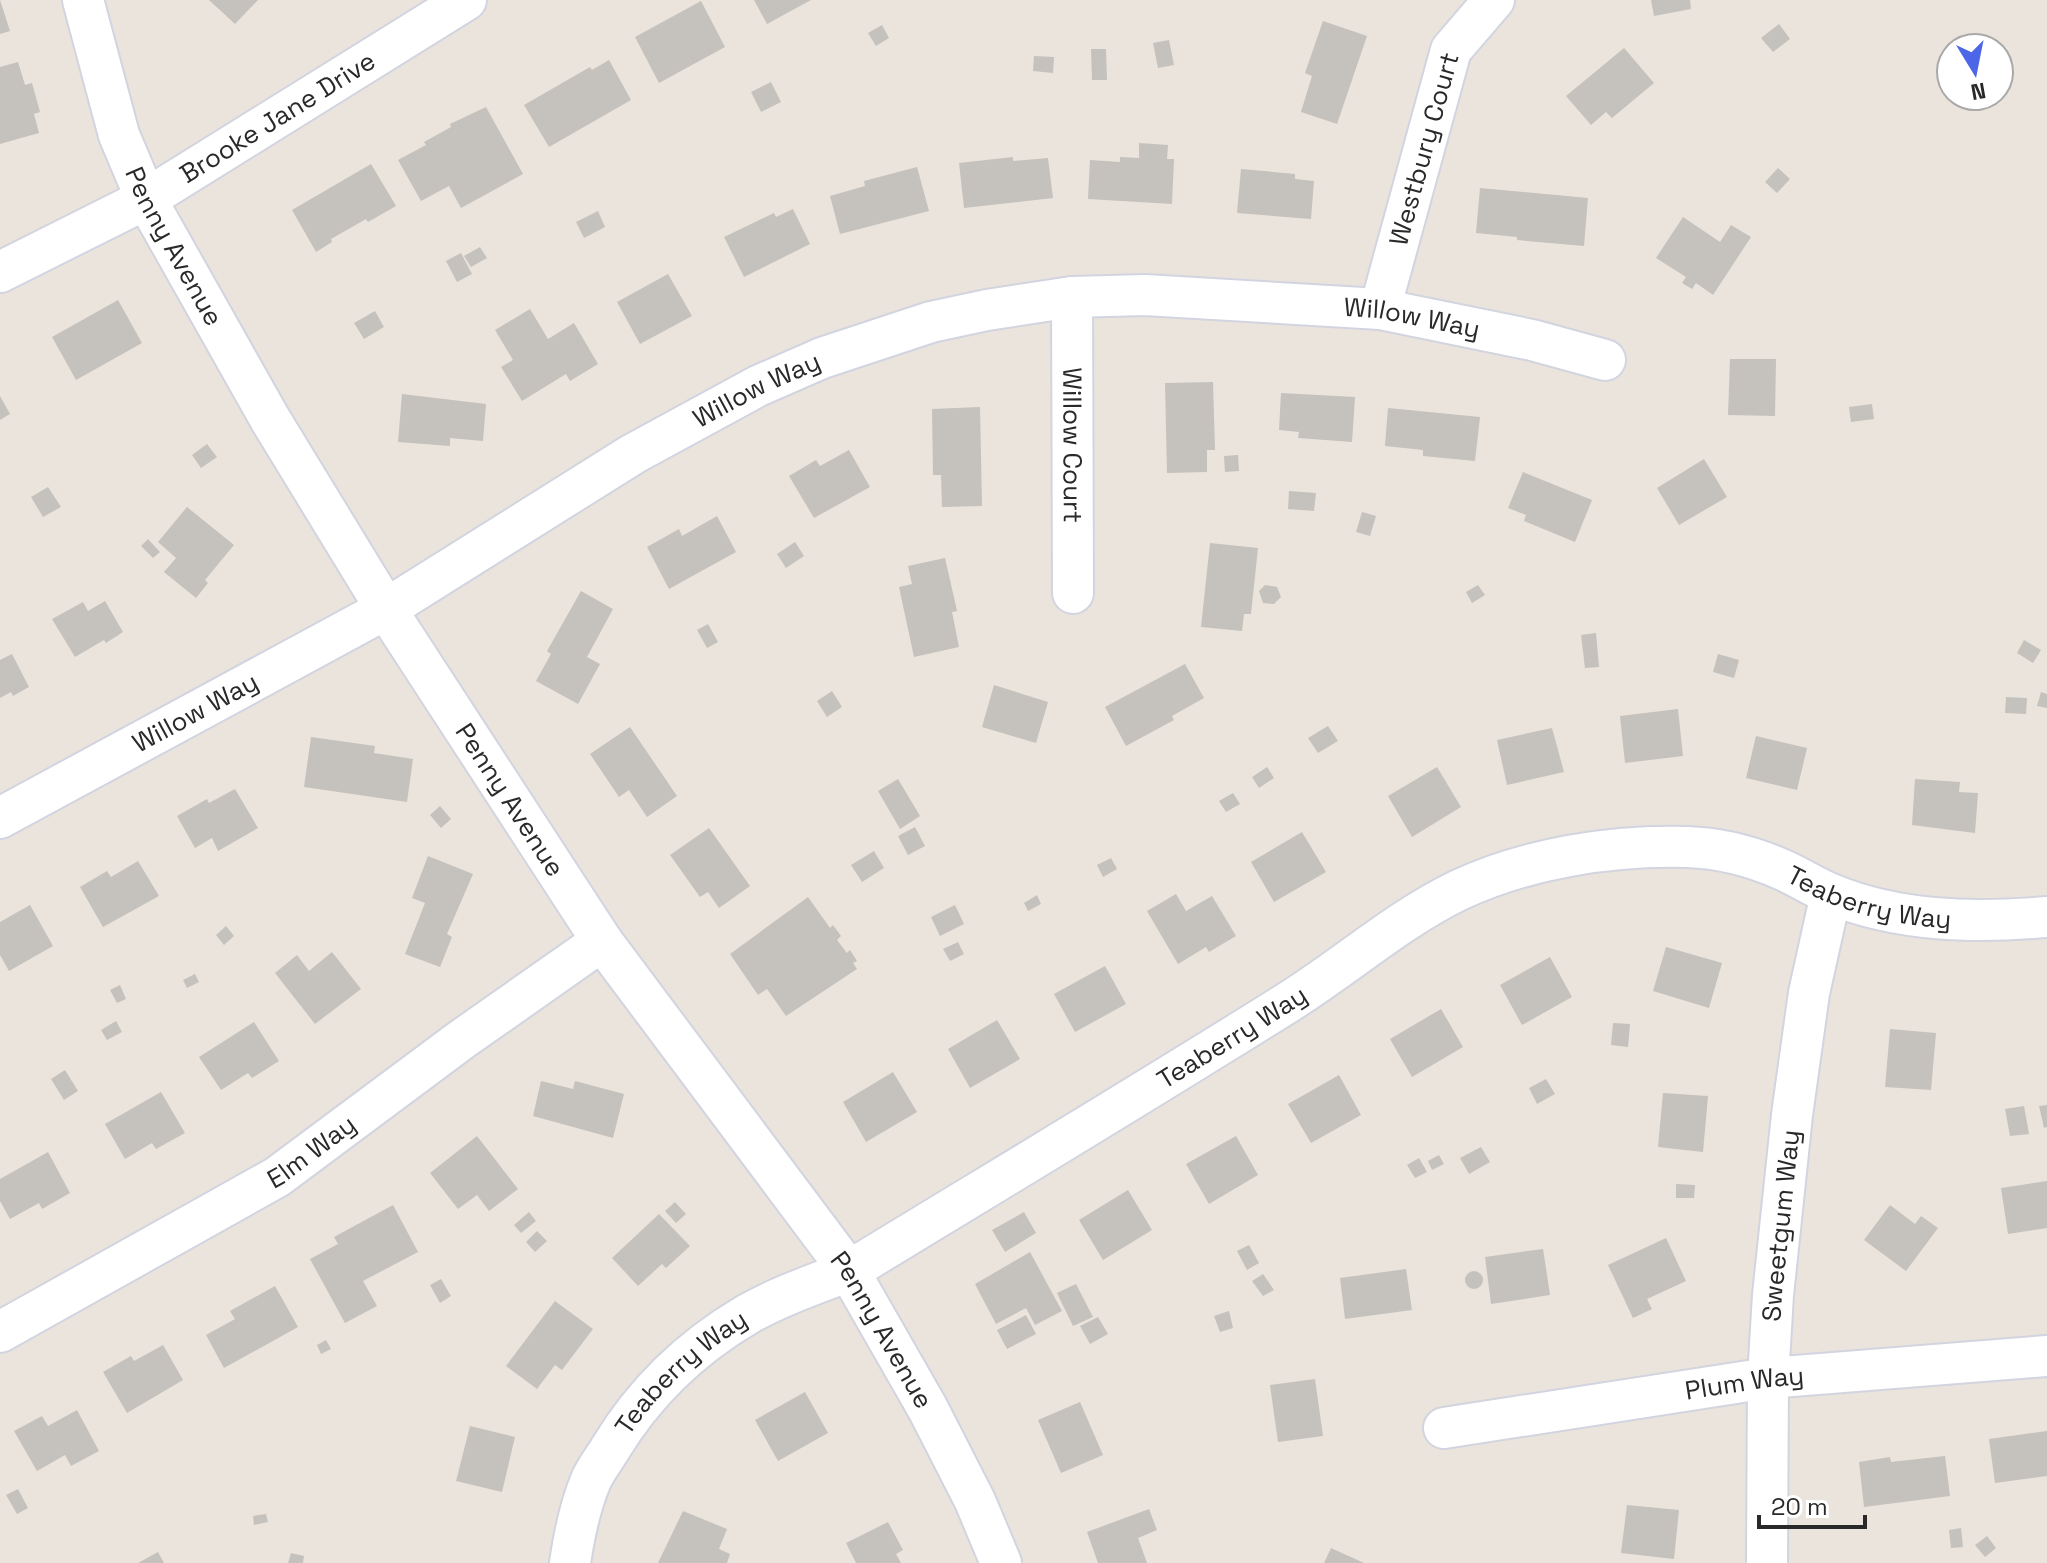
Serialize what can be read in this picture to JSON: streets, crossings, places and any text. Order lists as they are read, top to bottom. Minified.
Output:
{"streets":{"street":["Brooke Jane Drive","Westbury Court","Penny Avenue","Willow Way","Willow Court","Teaberry Way","Elm Way","Sweetgum Way","Plum Way"]},"crossings":[["Brooke Jane Drive","Penny Avenue"],["Westbury Court","Willow Way"],["Penny Avenue","Willow Way"],["Penny Avenue","Teaberry Way"],["Penny Avenue","Elm Way"],["Willow Way","Willow Court"],["Teaberry Way","Sweetgum Way"],["Sweetgum Way","Plum Way"]],"scale_bar":"20 m","north":"bottom"}
